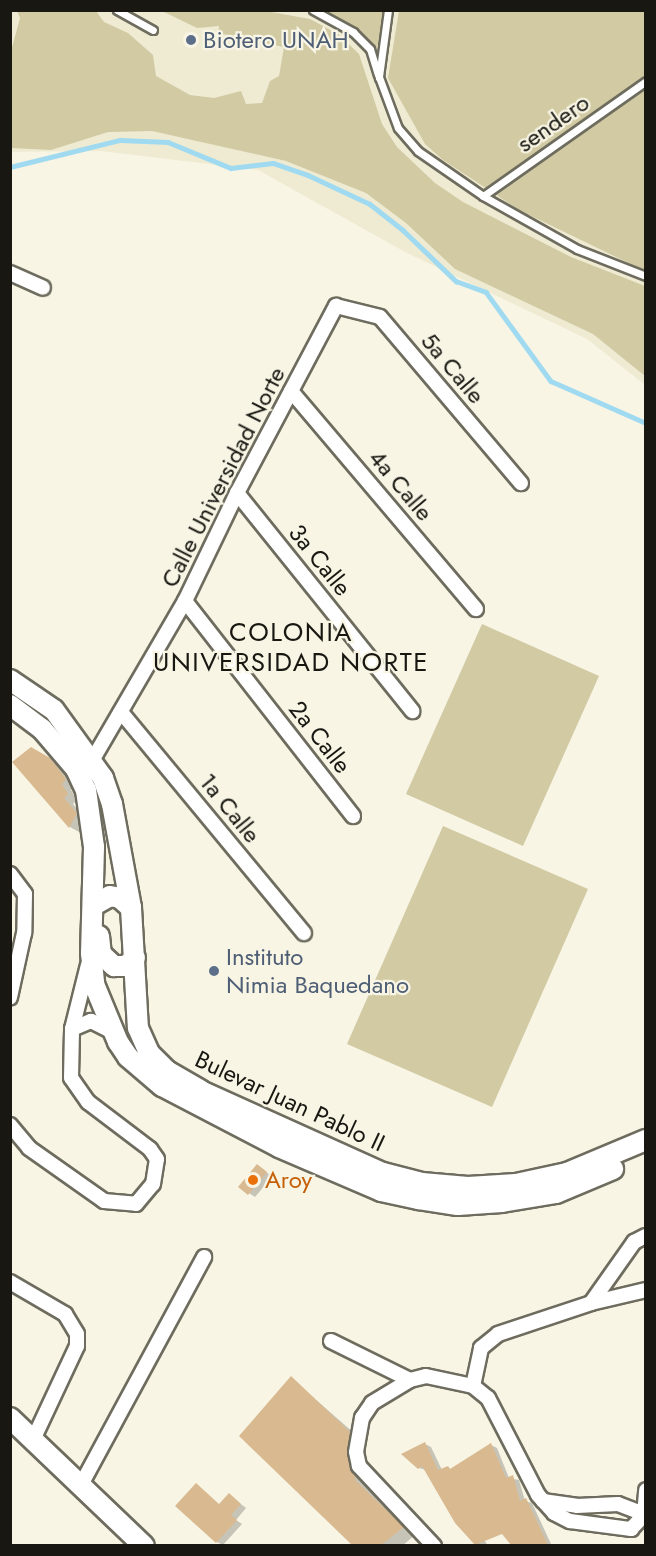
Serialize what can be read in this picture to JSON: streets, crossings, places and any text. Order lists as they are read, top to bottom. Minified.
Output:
{"streets":{"main road":["Bulevar Juan Pablo II"],"street":["5a Calle","Calle Universidad Norte","4a Calle","3a Calle","2a Calle","1a Calle"],"lane":["sendero"]},"crossings":[["5a Calle","Calle Universidad Norte"],["Calle Universidad Norte","4a Calle"],["Calle Universidad Norte","3a Calle"],["Calle Universidad Norte","2a Calle"],["Calle Universidad Norte","1a Calle"],["Calle Universidad Norte","Bulevar Juan Pablo II"]],"districts":["COLONIA UNIVERSIDAD NORTE"],"places":["Biotero UNAH","Instituto Nimia Baquedano","Aroy"]}
